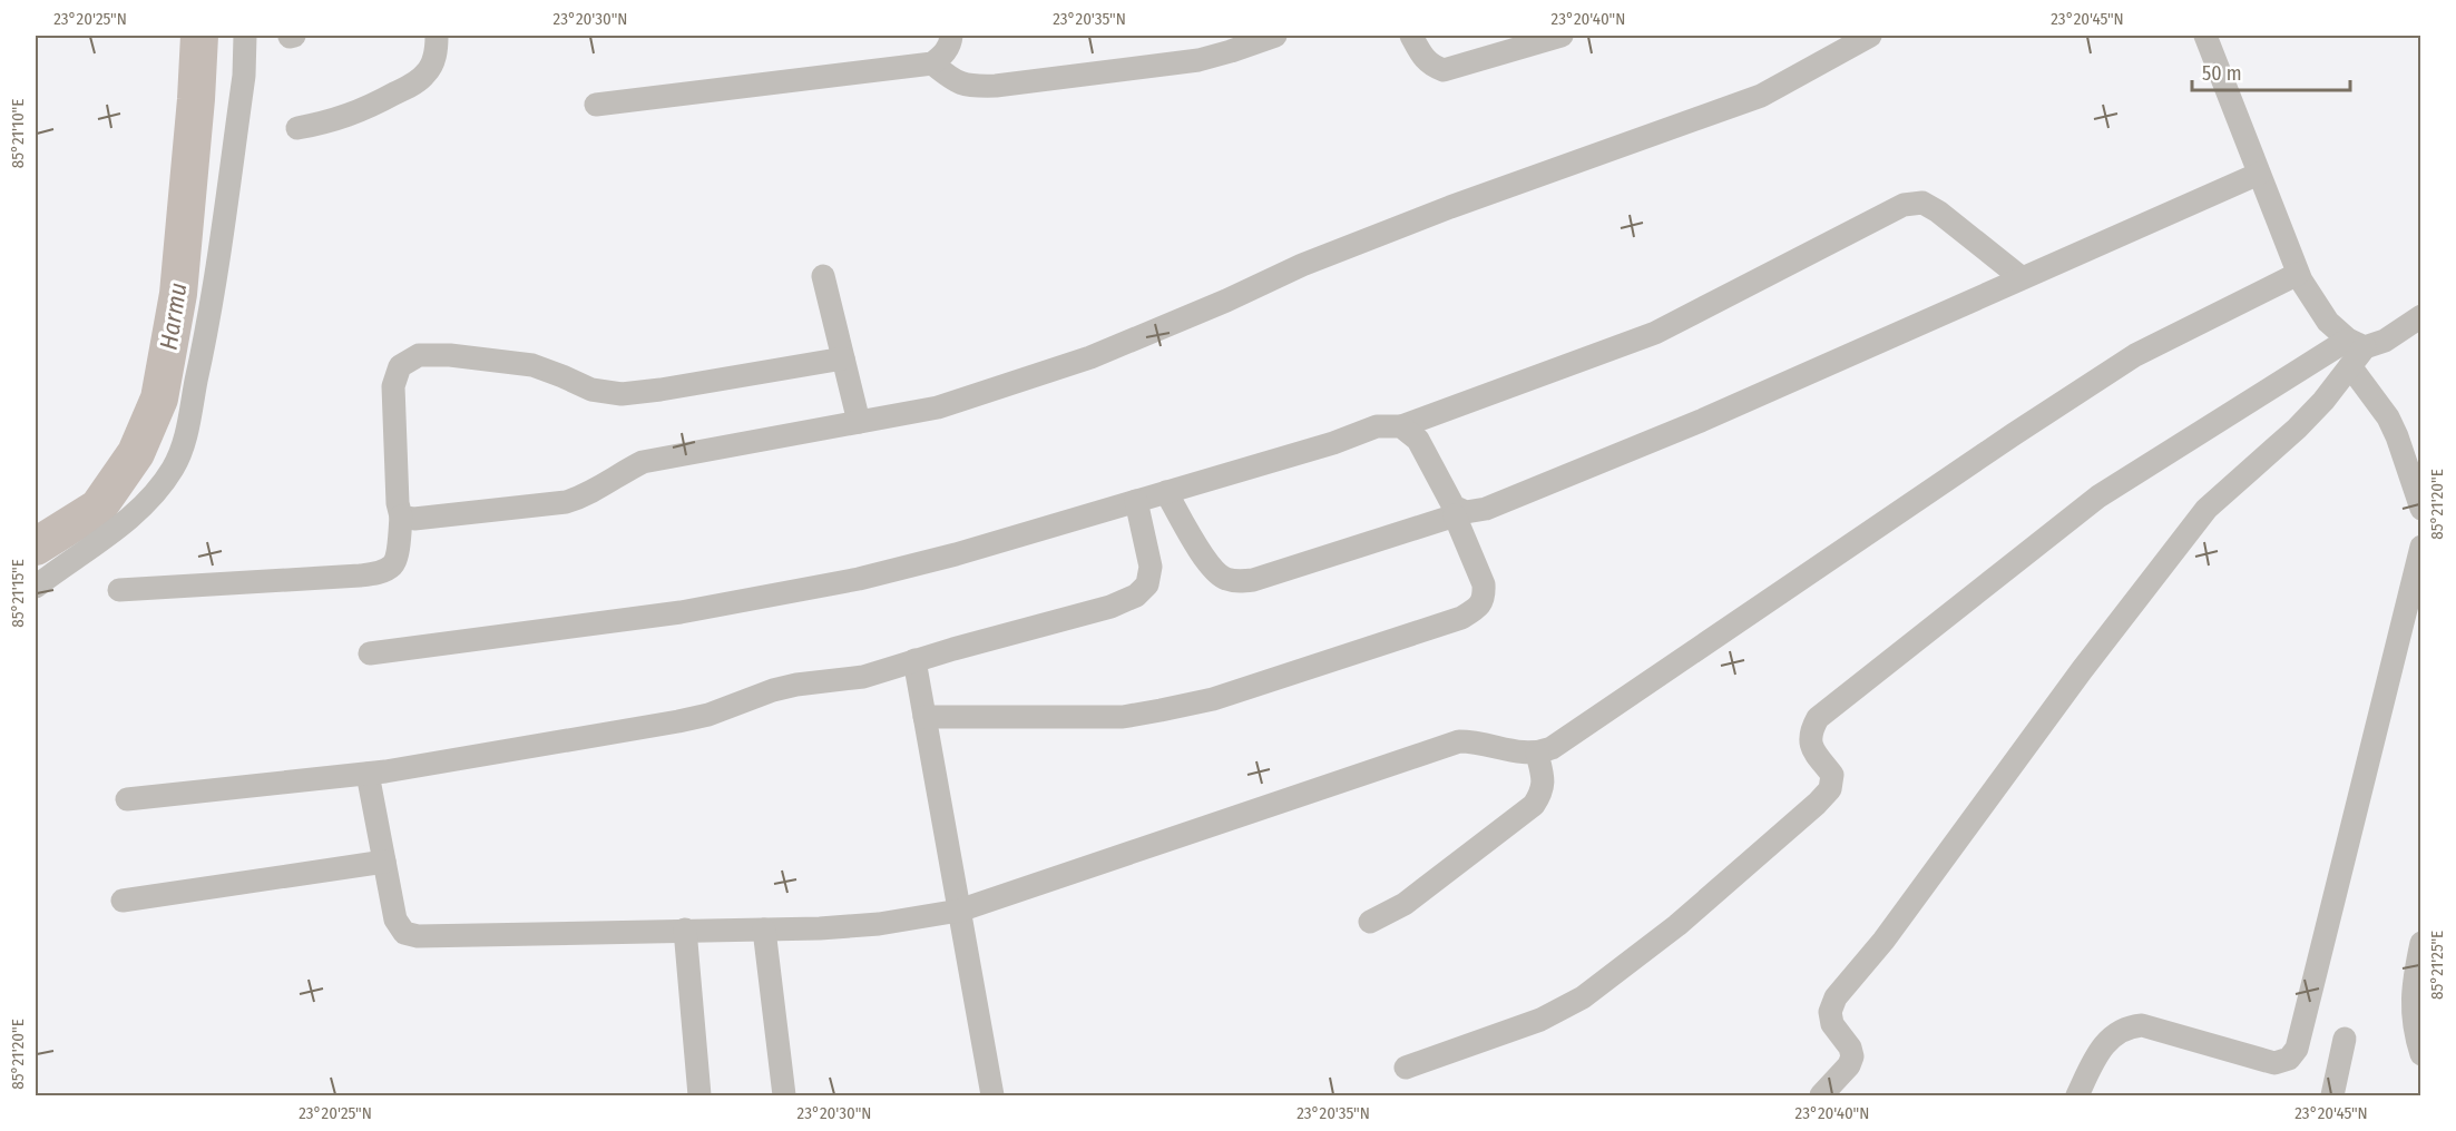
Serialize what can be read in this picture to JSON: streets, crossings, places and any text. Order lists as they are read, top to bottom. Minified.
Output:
{"water":["Harmu"],"scale_bar":"50 m","coordinates":["23°20'25\"N","23°20'30\"N","23°20'35\"N","23°20'40\"N","23°20'45\"N","85°21'10\"E","85°21'20\"E","85°21'15\"E","85°21'25\"E"]}
